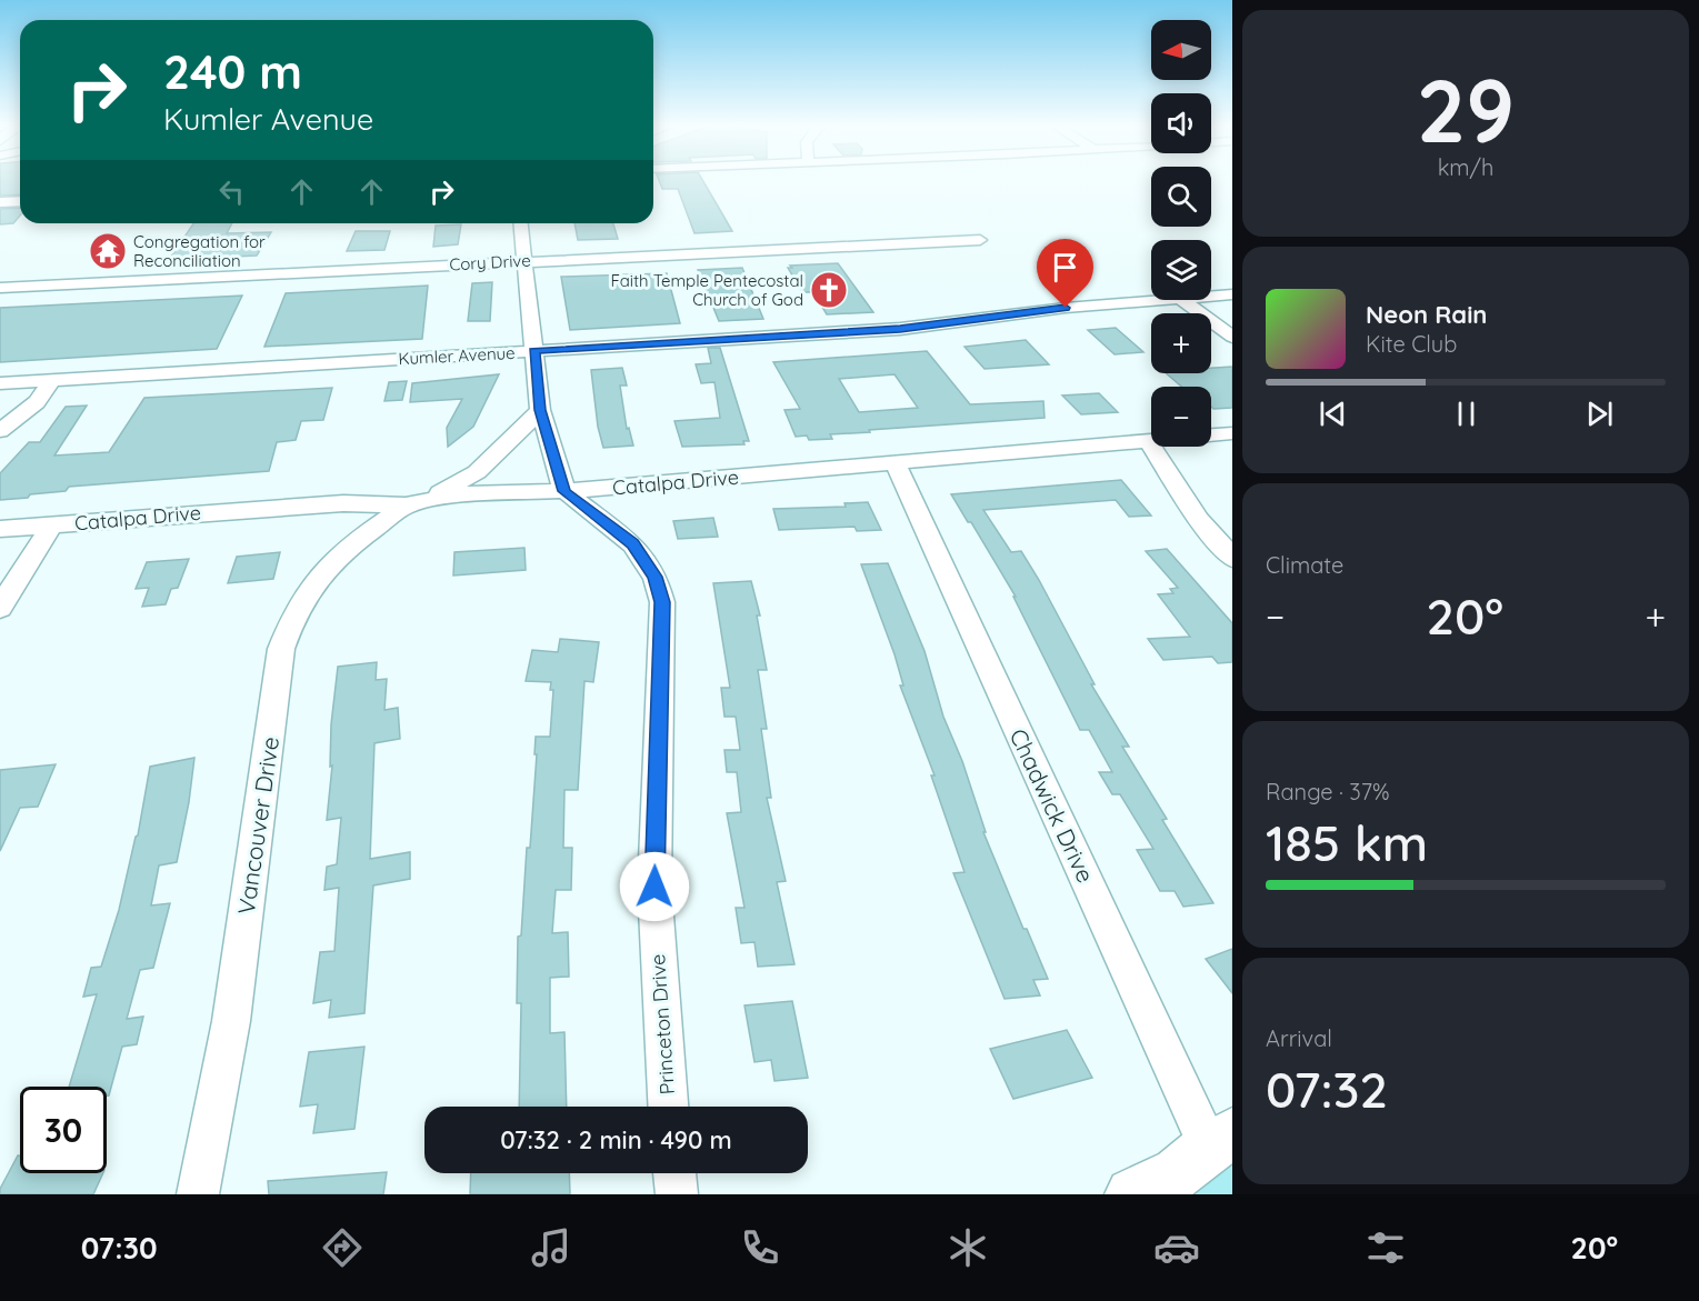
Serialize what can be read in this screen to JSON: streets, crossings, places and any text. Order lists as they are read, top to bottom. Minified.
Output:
{"streets":{"street":["Cory Drive","Kumler Avenue","Catalpa Drive","Chadwick Drive","Vancouver Drive","Princeton Drive"]},"crossings":[["Catalpa Drive","Chadwick Drive"],["Catalpa Drive","Vancouver Drive"],["Catalpa Drive","Princeton Drive"]],"places":{"temple":["Congregation for Reconciliation"],"church":["Faith Temple Pentecostal Church of God"]},"north":"left","page":{"tile":[["29","km/h"],"Climate",["Range · 37%","185 km"],["Arrival","07:32"]],"map_buttons":["+","−"],"turn":["240 m","Kumler Avenue"],"song":["Neon Rain","Kite Club"],"heat":["−","20°","+"],"limit":"30","trip":"07:32 · 2 min · 490 m","tabs":["07:30","20°"]}}
